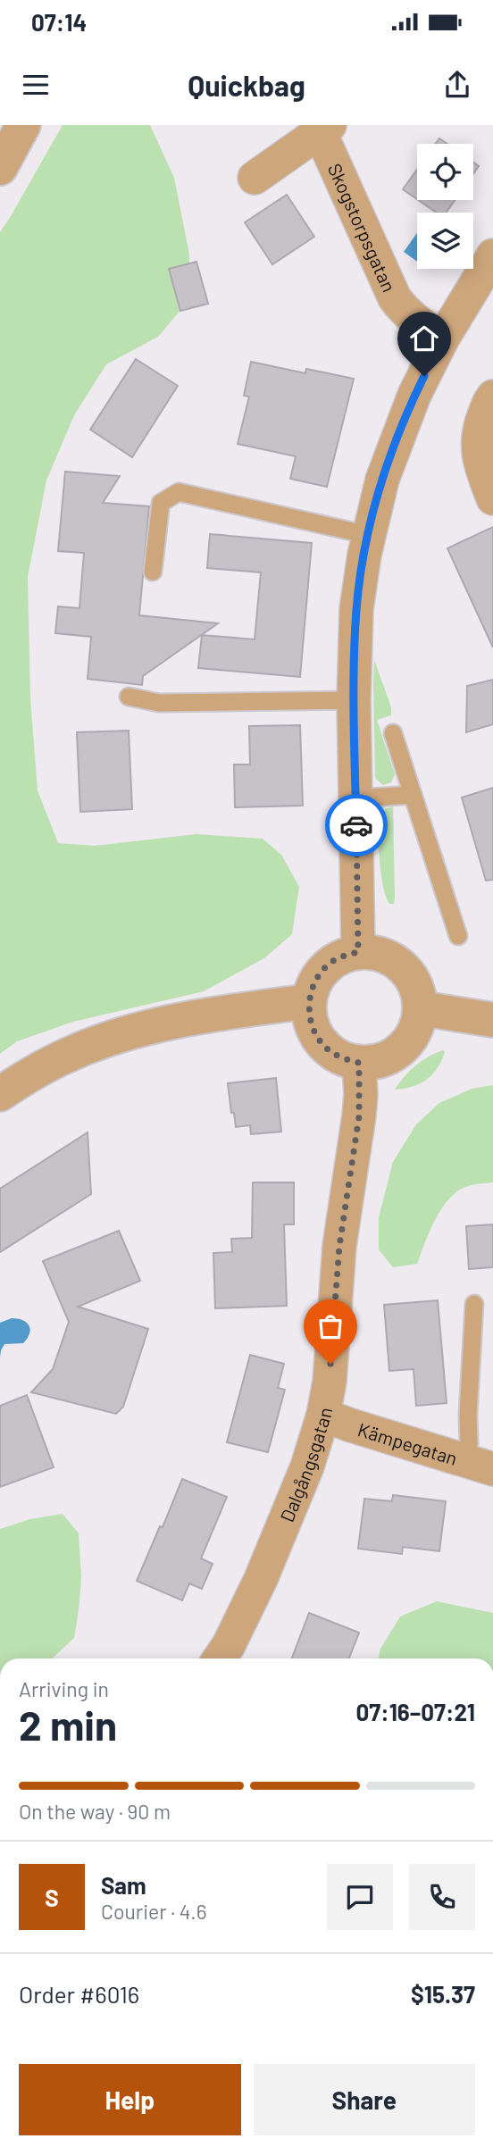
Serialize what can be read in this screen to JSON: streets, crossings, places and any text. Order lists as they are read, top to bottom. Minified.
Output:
{"streets":{"street":["Skogstorpsgatan","Kämpegatan","Dalgångsgatan"]},"crossings":[["Kämpegatan","Dalgångsgatan"]],"page":{"status":"07:14","header":"Quickbag","heading":["2 min","Arriving in","07:16–07:21"],"panel":["Sam","Courier · 4.6","Order #6016","$15.37"],"bar":"On the way · 90 m","round":"S","buttons":["Help","Share"]}}
